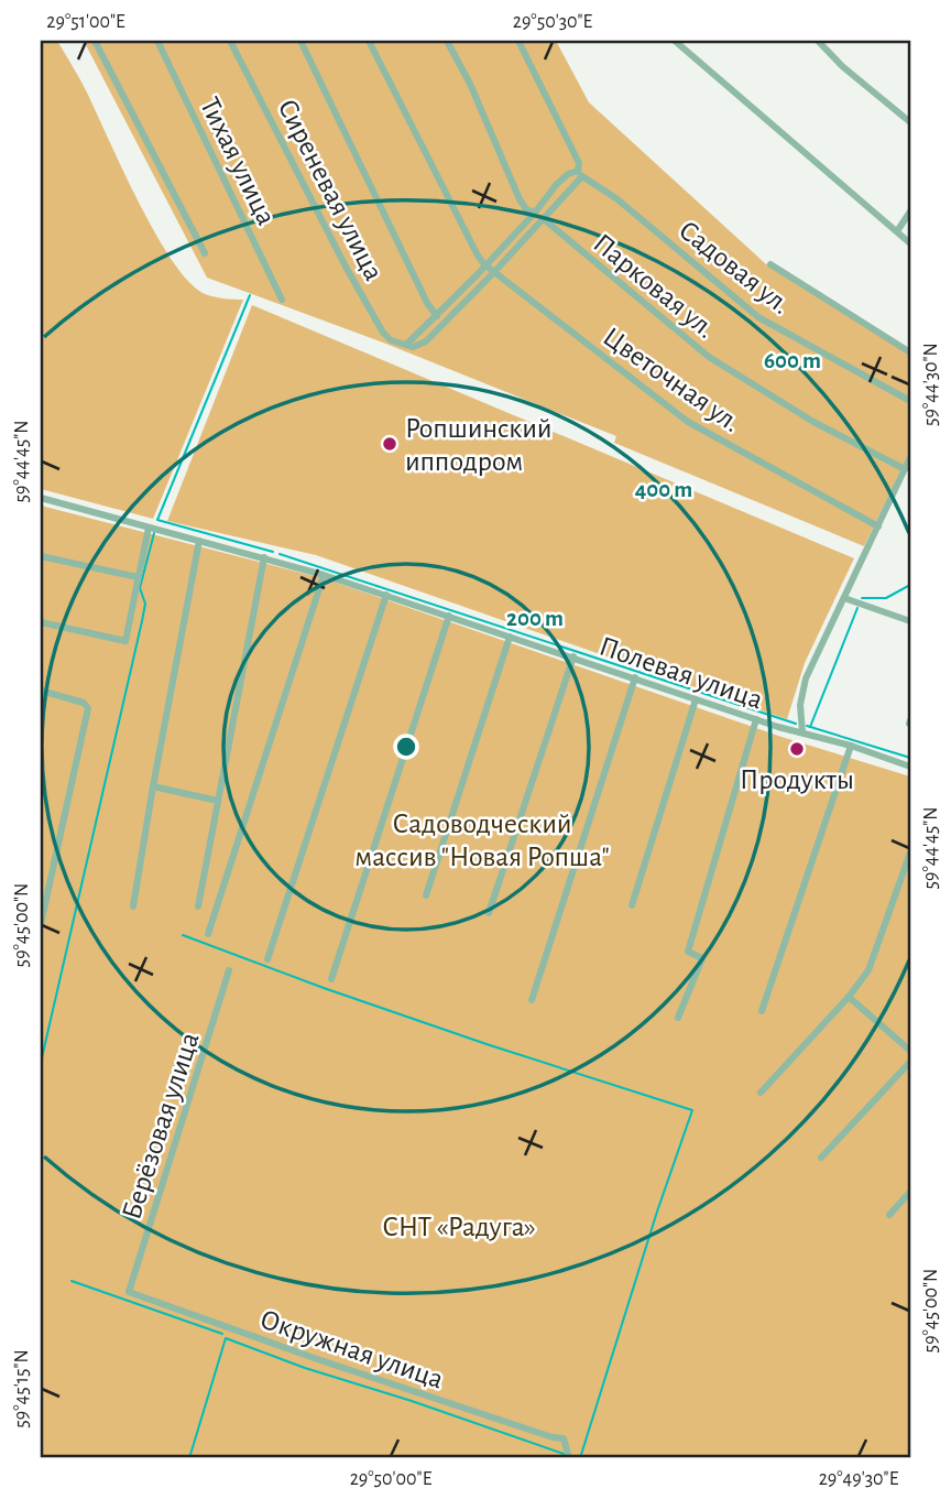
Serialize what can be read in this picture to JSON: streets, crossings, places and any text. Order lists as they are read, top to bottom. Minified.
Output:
{"streets":{"street":["Тихая улица","Сиреневая улица","Садовая ул.","Парковая ул.","Цветочная ул.","Полевая улица","Берёзовая улица","Окружная улица"]},"crossings":[["Берёзовая улица","Окружная улица"]],"parks":["Садоводческий массив \"Новая Ропша\"","СНТ «Радуга»"],"places":["Ропшинский ипподром","Продукты"],"coordinates":["29°51'00\"E","29°50'30\"E","59°44'30\"N","59°44'45\"N","59°45'00\"N","59°45'15\"N","29°50'00\"E","29°49'30\"E"],"rings":["600 m","400 m","200 m"]}
